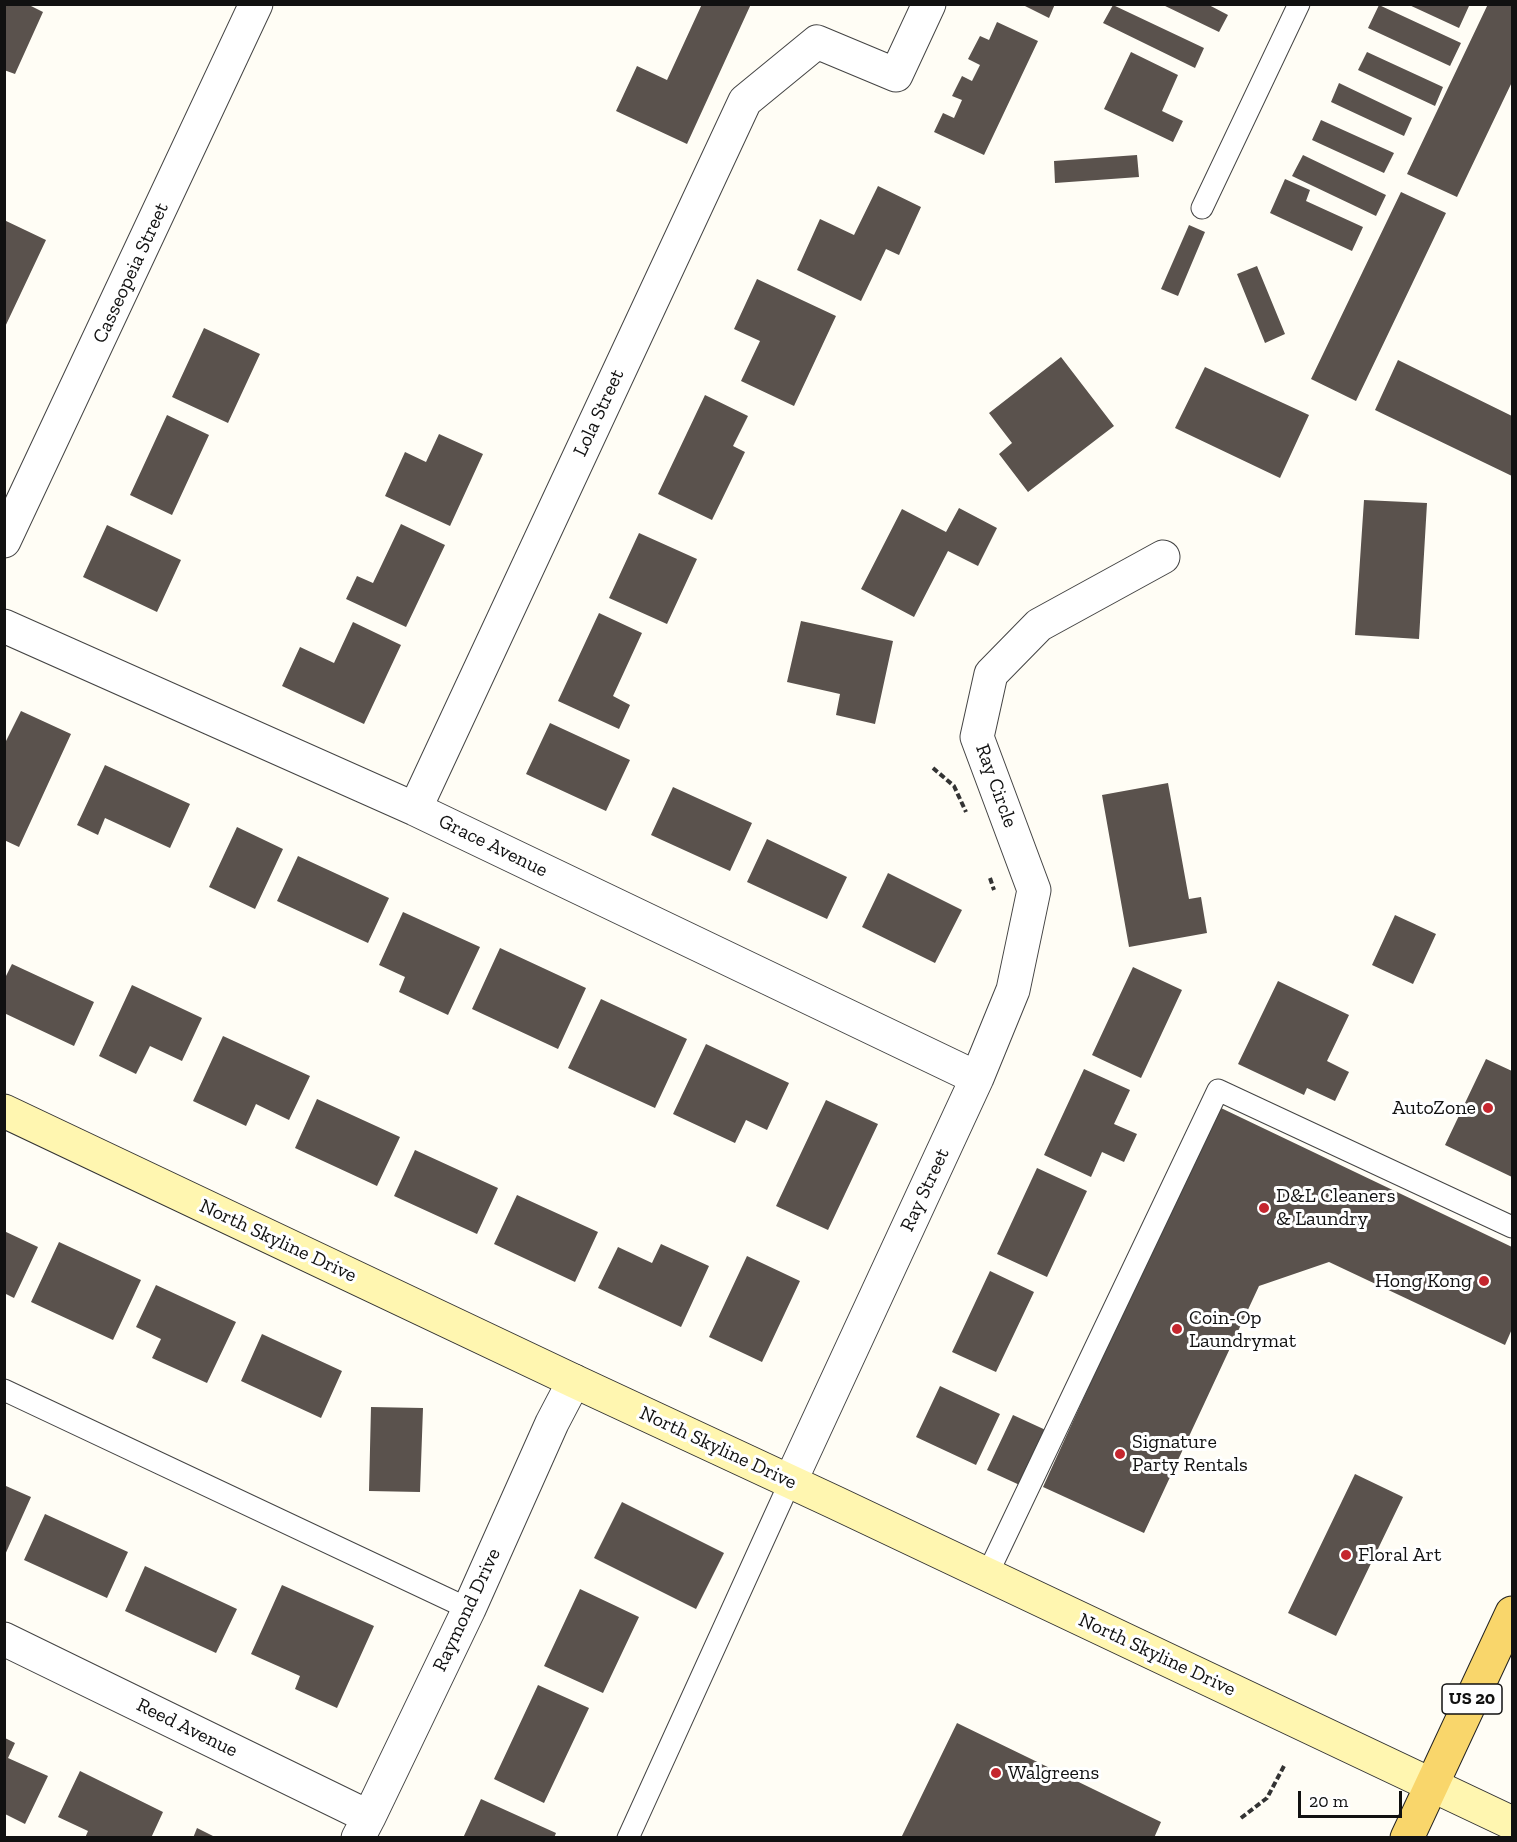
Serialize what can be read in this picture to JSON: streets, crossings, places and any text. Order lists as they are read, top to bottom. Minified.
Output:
{"streets":{"main road":["North Skyline Drive","US 20"],"street":["Casseopeia Street","Lola Street","Ray Circle","Grace Avenue","Ray Street","Raymond Drive","Reed Avenue"]},"crossings":[["Lola Street","Grace Avenue"],["Ray Circle","Ray Street"],["Grace Avenue","Ray Street"],["Ray Street","North Skyline Drive"],["North Skyline Drive","Raymond Drive"],["North Skyline Drive","US 20"],["Raymond Drive","Reed Avenue"]],"places":["AutoZone","D&L Cleaners & Laundry","Hong Kong","Coin-Op Laundrymat","Signature Party Rentals","Floral Art","Walgreens"],"scale_bar":"20 m"}
